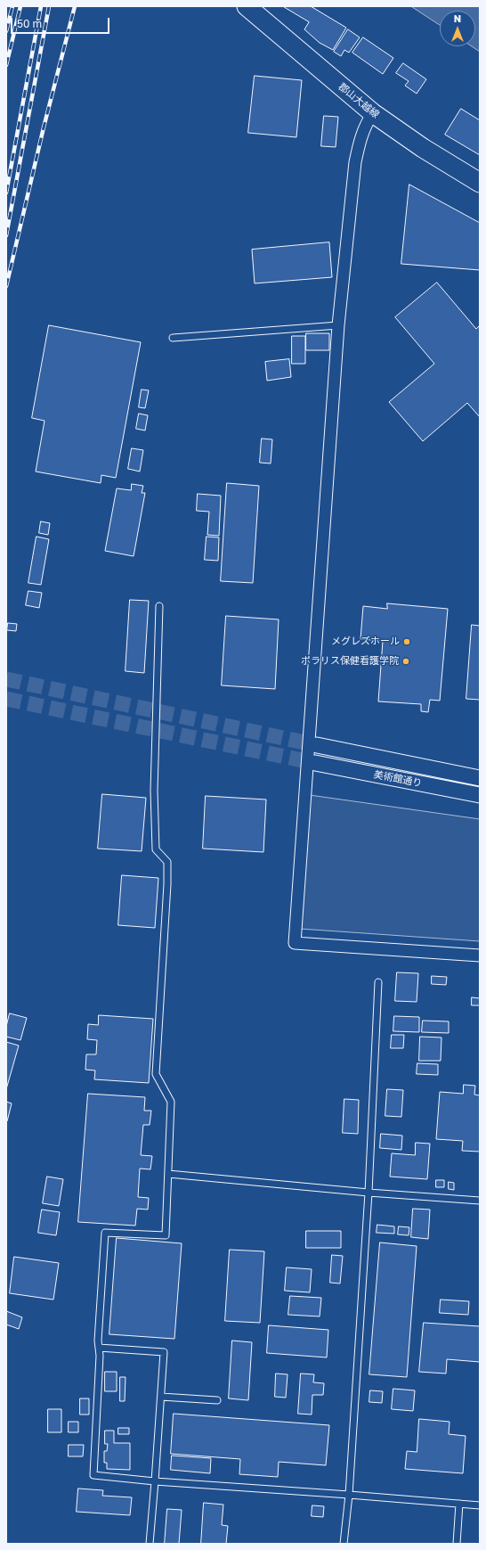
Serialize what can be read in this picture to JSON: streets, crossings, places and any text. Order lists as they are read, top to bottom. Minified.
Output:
{"streets":{"main road":["郡山大越線"],"street":["美術館通り"]},"places":["メグレズホール","ポラリス保健看護学院"],"scale_bar":"50 m","north":"top"}
